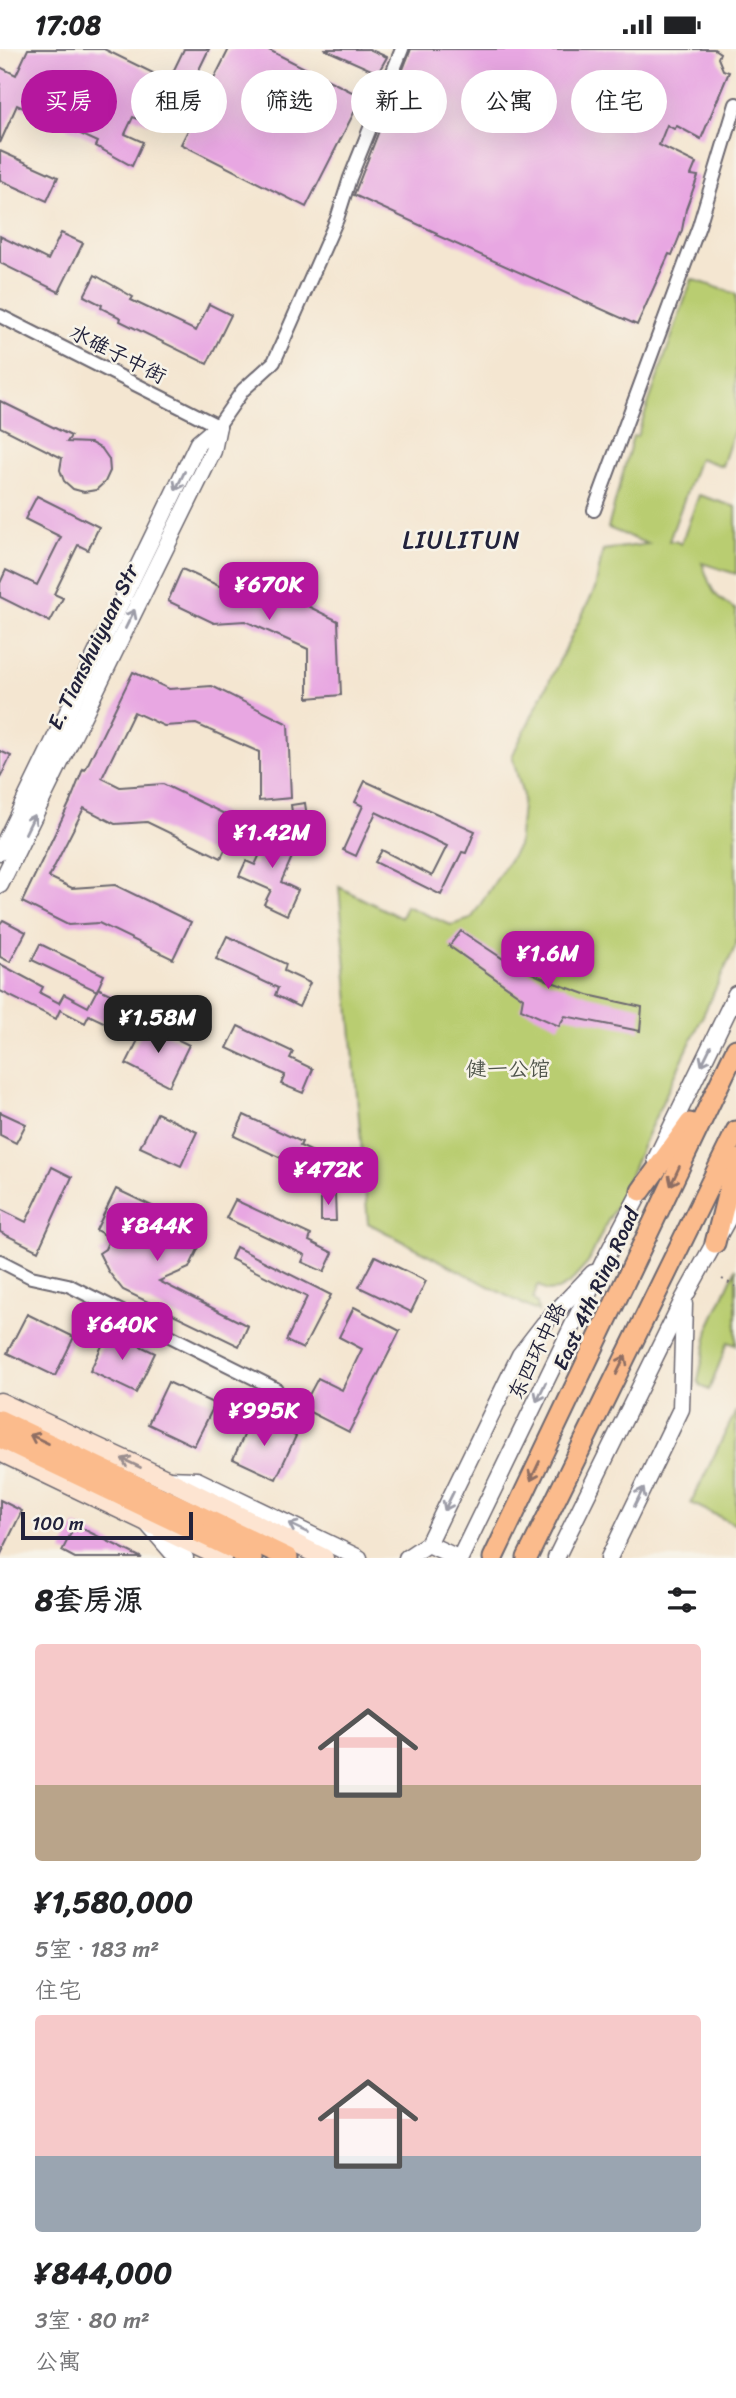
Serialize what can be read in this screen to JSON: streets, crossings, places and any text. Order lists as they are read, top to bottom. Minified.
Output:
{"streets":{"main road":["East 4th Ring Road"],"street":["水碓子中街","E. Tianshuiyuan Str","东四环中路"]},"crossings":[["水碓子中街","E. Tianshuiyuan Str"]],"districts":["LIULITUN"],"parks":["健一公馆"],"scale_bar":"100 m","page":{"status":"17:08","chip":["买房","租房","筛选","新上","公寓","住宅"],"price":["¥670K","¥1.42M","¥1.6M","¥1.58M","¥472K","¥844K","¥640K","¥995K"],"scale":"100 m","heading":"8套房源","list":[{"name":"¥1,580,000","note":"5室 · 183 m² · 住宅"},{"name":"¥844,000","note":"3室 · 80 m² · 公寓"}]}}
